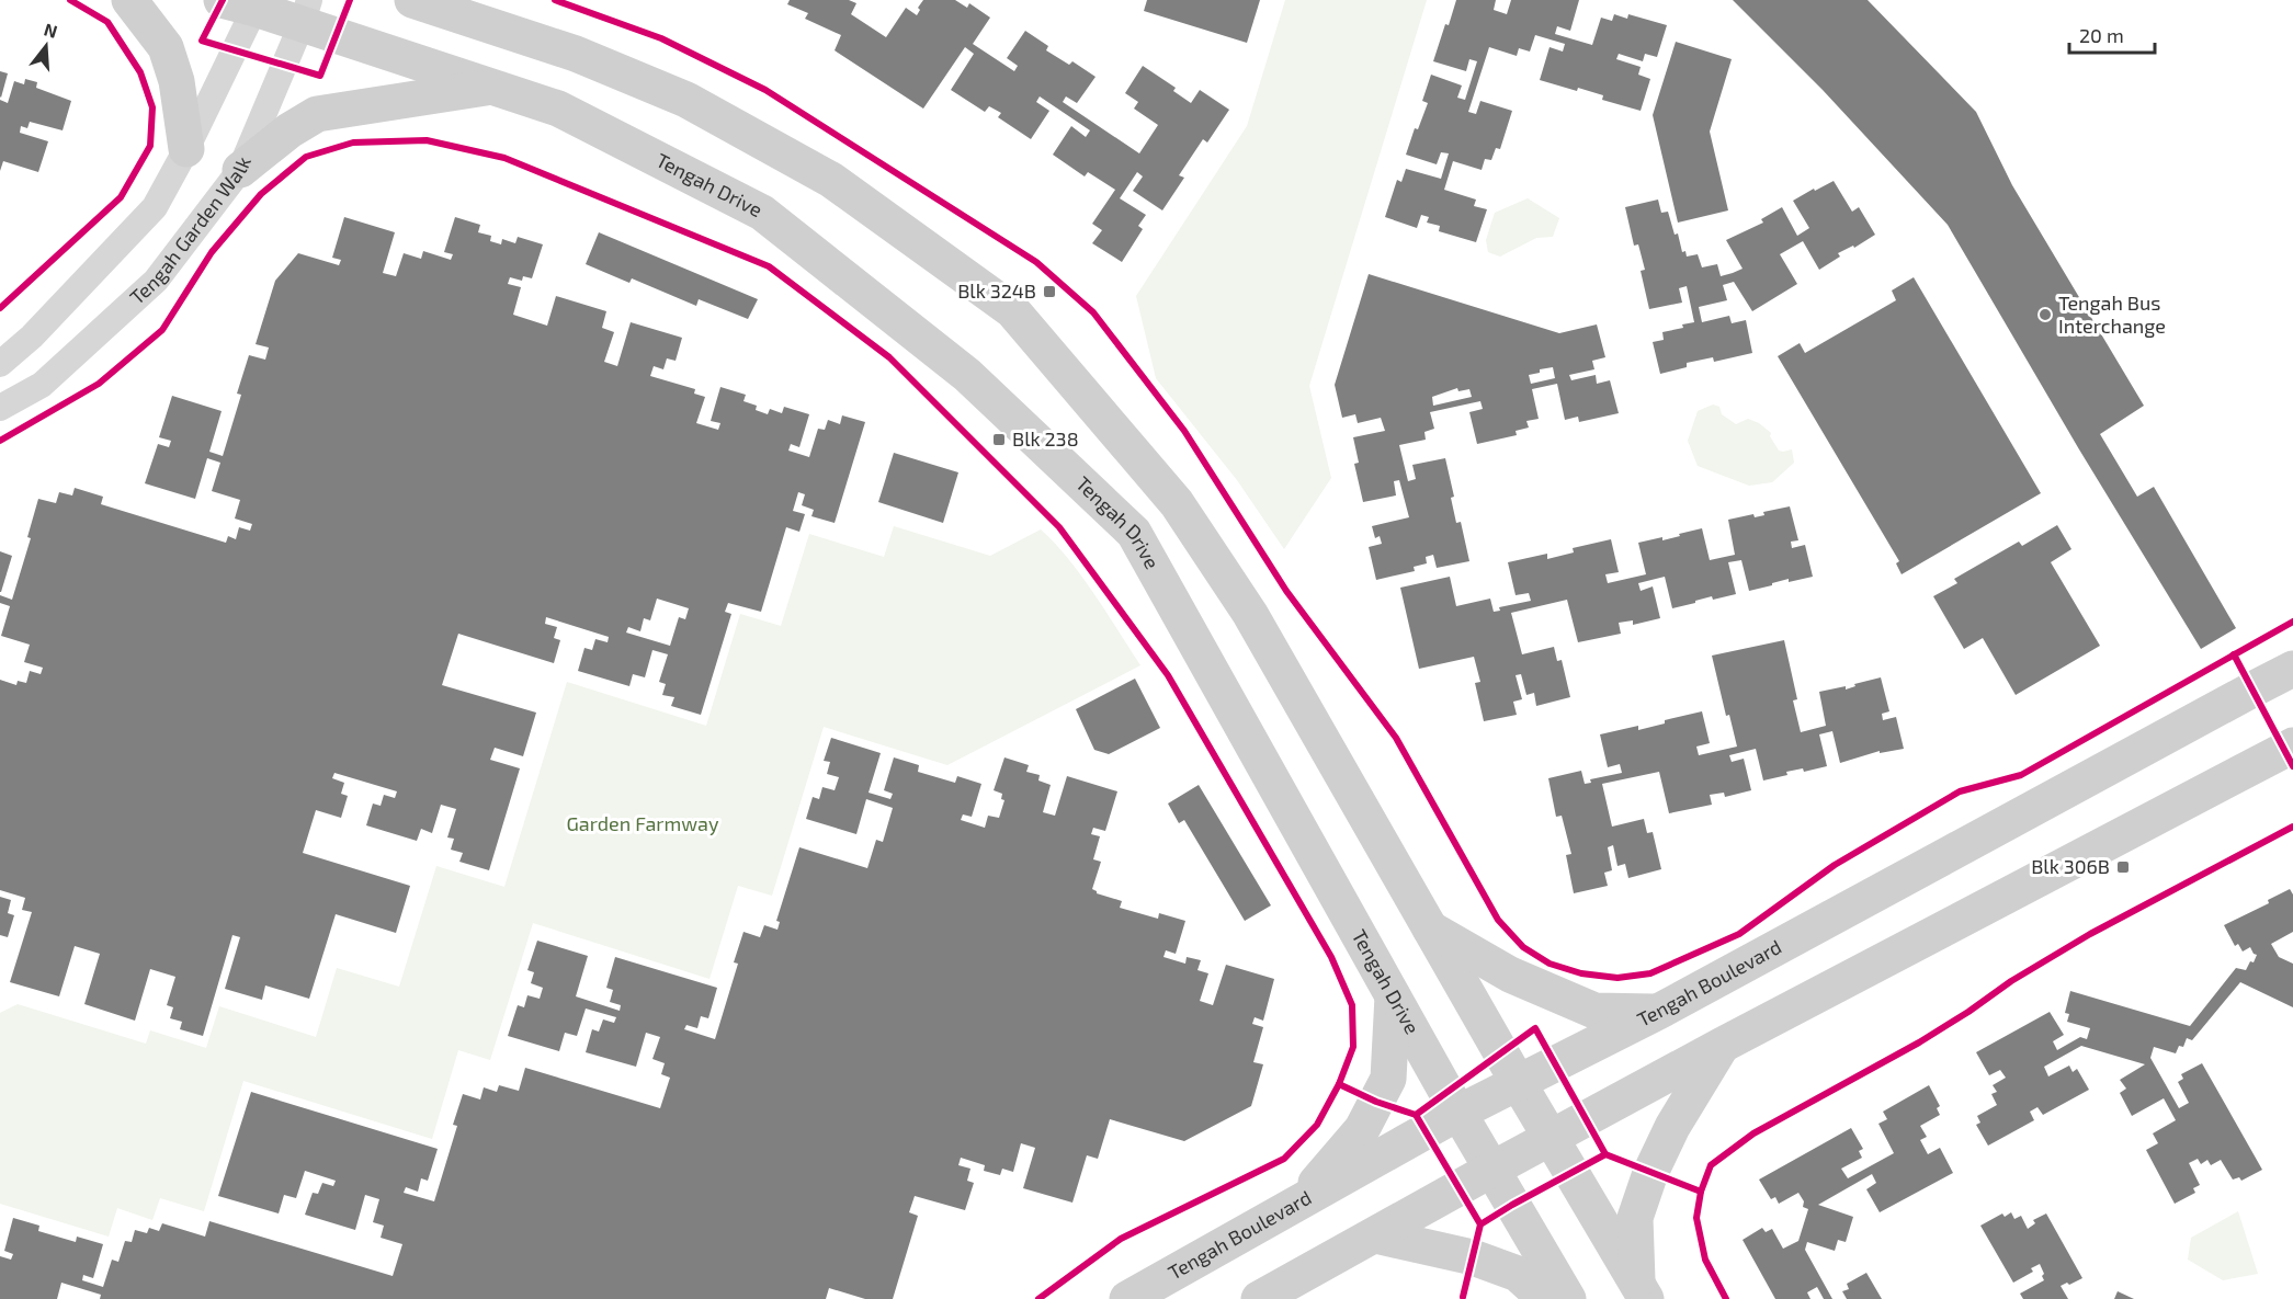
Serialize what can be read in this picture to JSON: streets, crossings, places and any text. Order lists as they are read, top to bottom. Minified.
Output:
{"streets":{"street":["Tengah Drive","Tengah Garden Walk","Tengah Boulevard"]},"crossings":[["Tengah Drive","Tengah Garden Walk"],["Tengah Drive","Tengah Boulevard"]],"parks":["Garden Farmway"],"places":{"transit":["Blk 324B","Blk 238","Blk 306B"],"other":["Tengah Bus Interchange"]},"scale_bar":"20 m","north":"top"}
